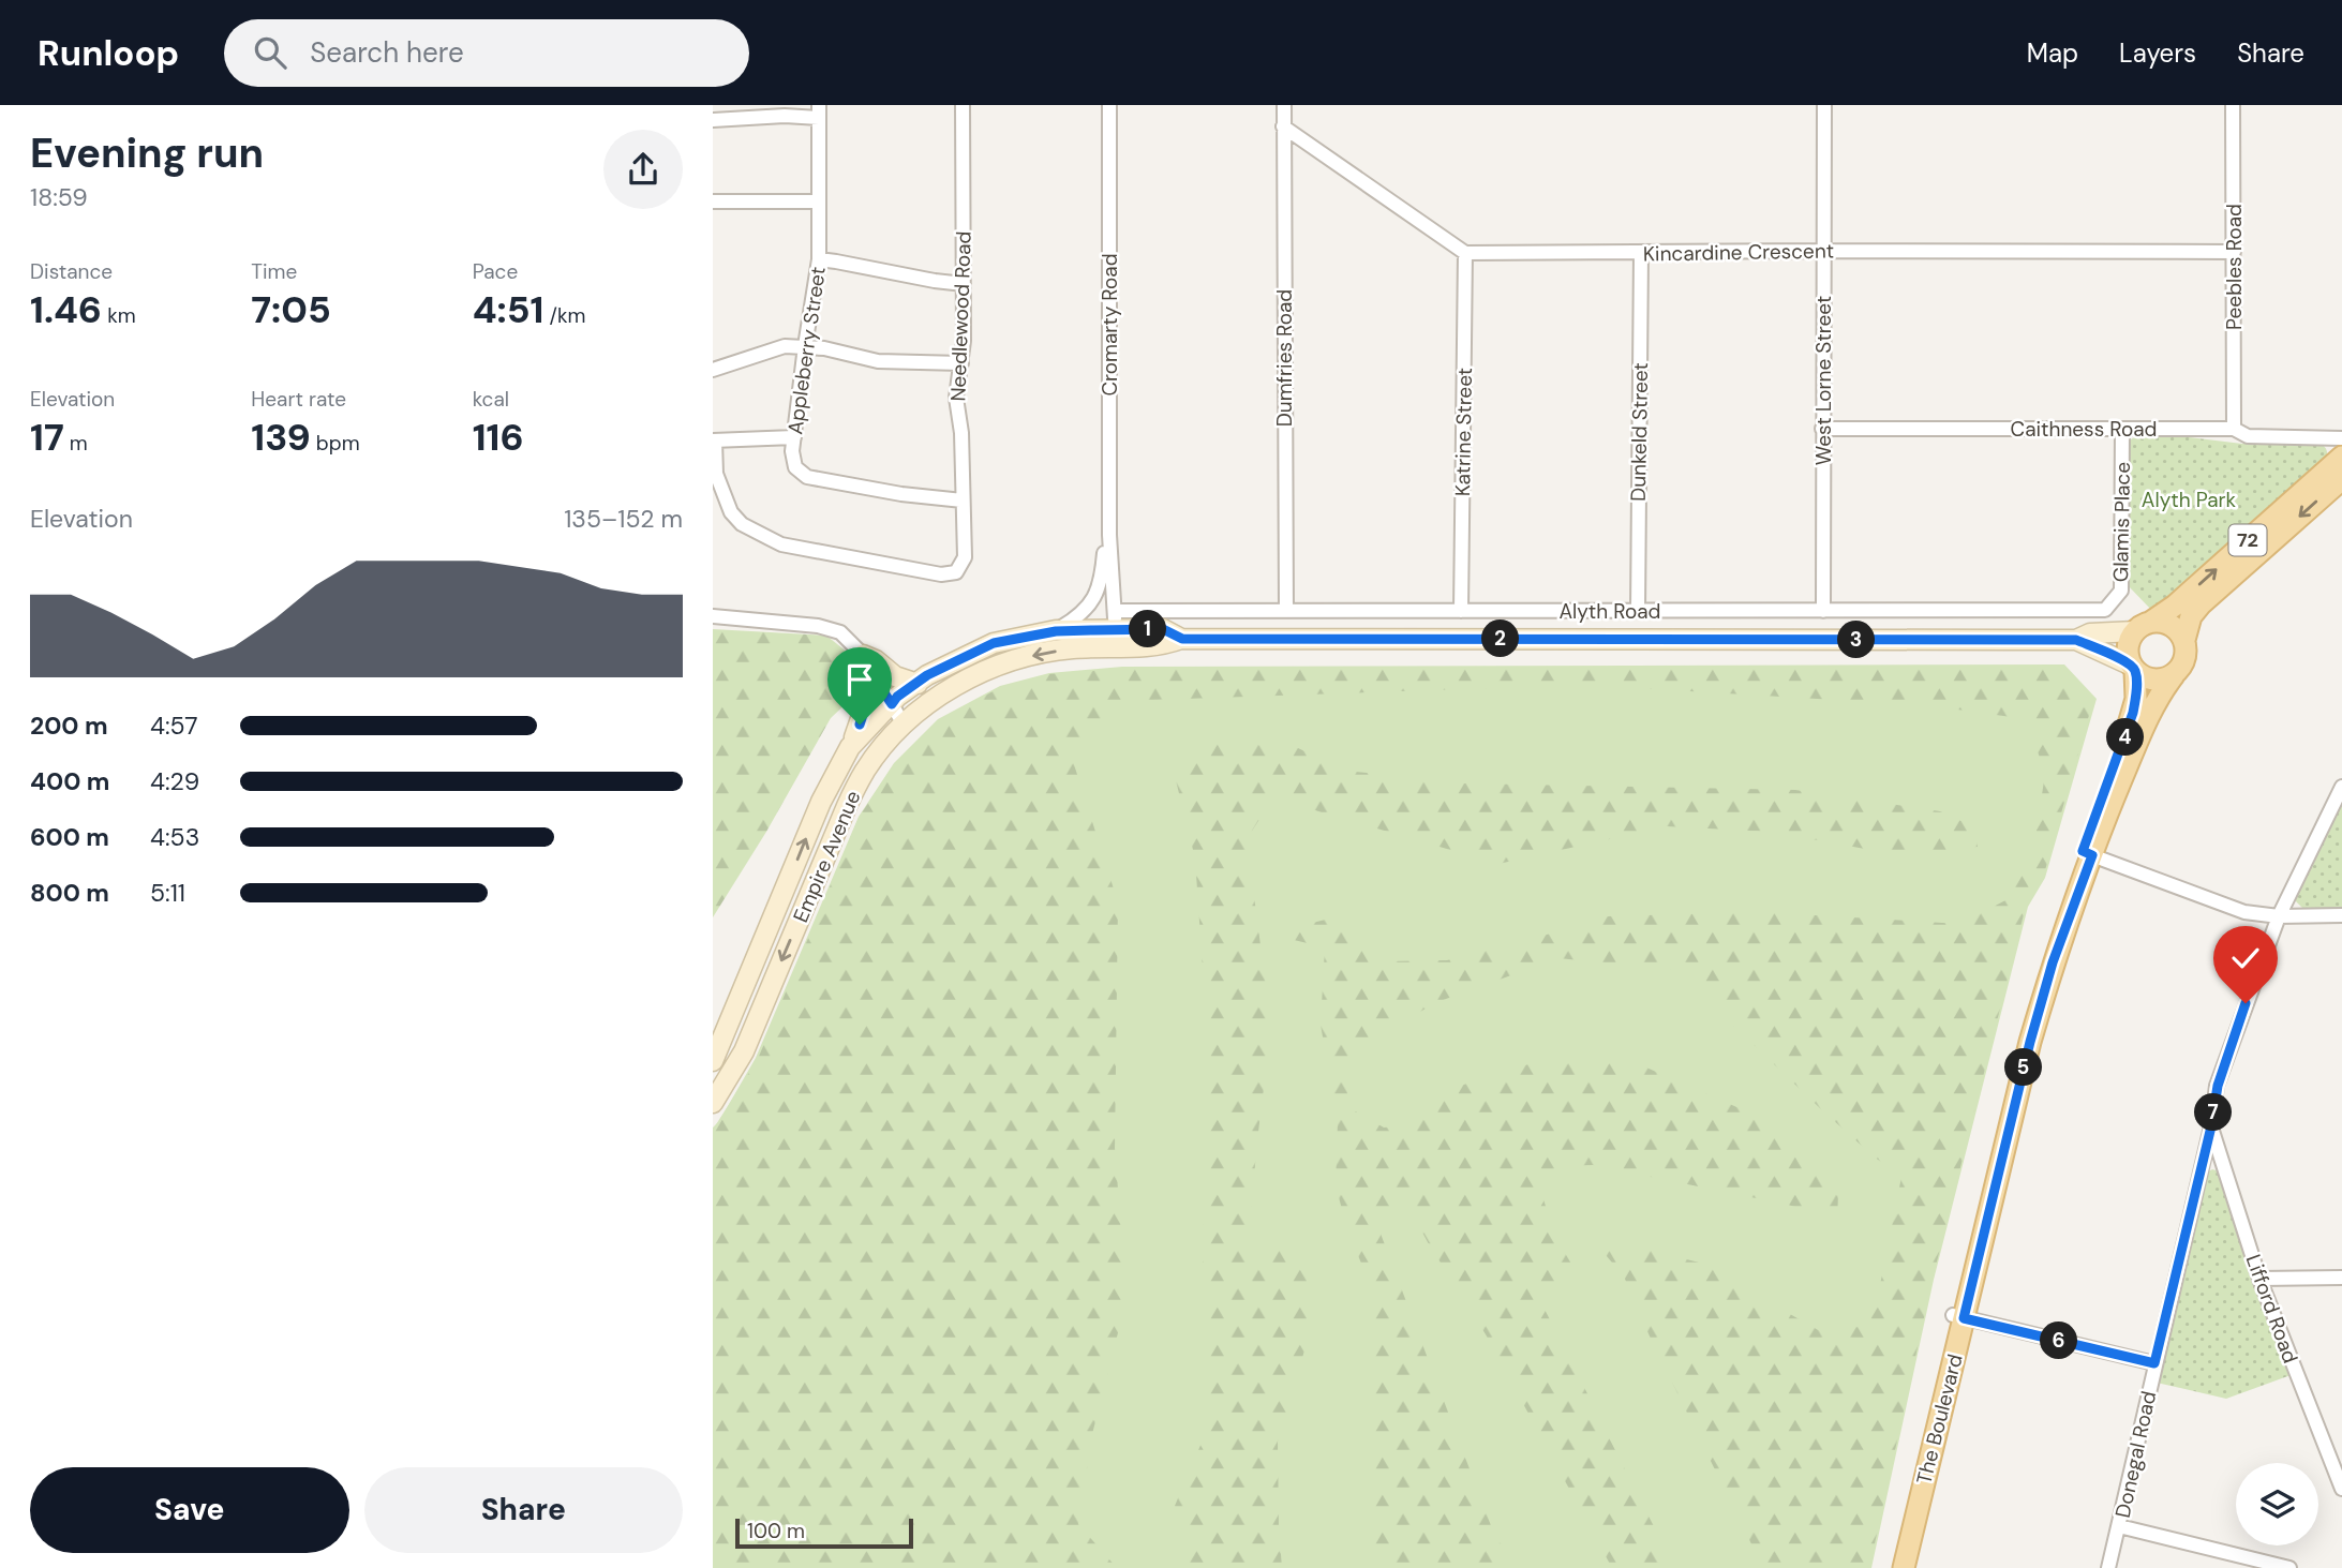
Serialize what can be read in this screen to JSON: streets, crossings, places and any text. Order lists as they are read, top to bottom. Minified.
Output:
{"streets":{"main road":["72","Empire Avenue","The Boulevard"],"street":["Kincardine Crescent","Peebles Road","Needlewood Road","Cromarty Road","Appleberry Street","Dumfries Road","West Lorne Street","Caithness Road","Katrine Street","Dunkeld Street","Glamis Place","Alyth Road","Lifford Road","Donegal Road"]},"crossings":[["Kincardine Crescent","Peebles Road"],["Kincardine Crescent","West Lorne Street"],["Kincardine Crescent","Katrine Street"],["Kincardine Crescent","Dunkeld Street"],["Peebles Road","Caithness Road"],["Needlewood Road","Appleberry Street"],["Cromarty Road","Alyth Road"],["Cromarty Road","Empire Avenue"],["Dumfries Road","Alyth Road"],["West Lorne Street","Caithness Road"],["West Lorne Street","Alyth Road"],["Caithness Road","Glamis Place"],["Katrine Street","Alyth Road"],["Dunkeld Street","Alyth Road"],["Glamis Place","Alyth Road"],["72","Empire Avenue"],["72","The Boulevard"],["Alyth Road","Empire Avenue"],["Empire Avenue","The Boulevard"],["Lifford Road","Donegal Road"]],"parks":["Alyth Park"],"scale_bar":"100 m","page":{"header":"Runloop","search":"Search here","nav":["Map","Layers","Share"],"heading":["Evening run","18:59"],"stats":[["Distance","1.46 km"],["Time","7:05"],["Pace","4:51 /km"],["Elevation","17 m"],["Heart rate","139 bpm"],["kcal","116"]],"chart":["Elevation","135–152 m"],"pins":["1","2","3","4","5","7","6"],"list":[{"name":"200 m","note":"4:57"},{"name":"400 m","note":"4:29"},{"name":"600 m","note":"4:53"},{"name":"800 m","note":"5:11"}],"buttons":["Save","Share"],"scale":"100 m"}}
